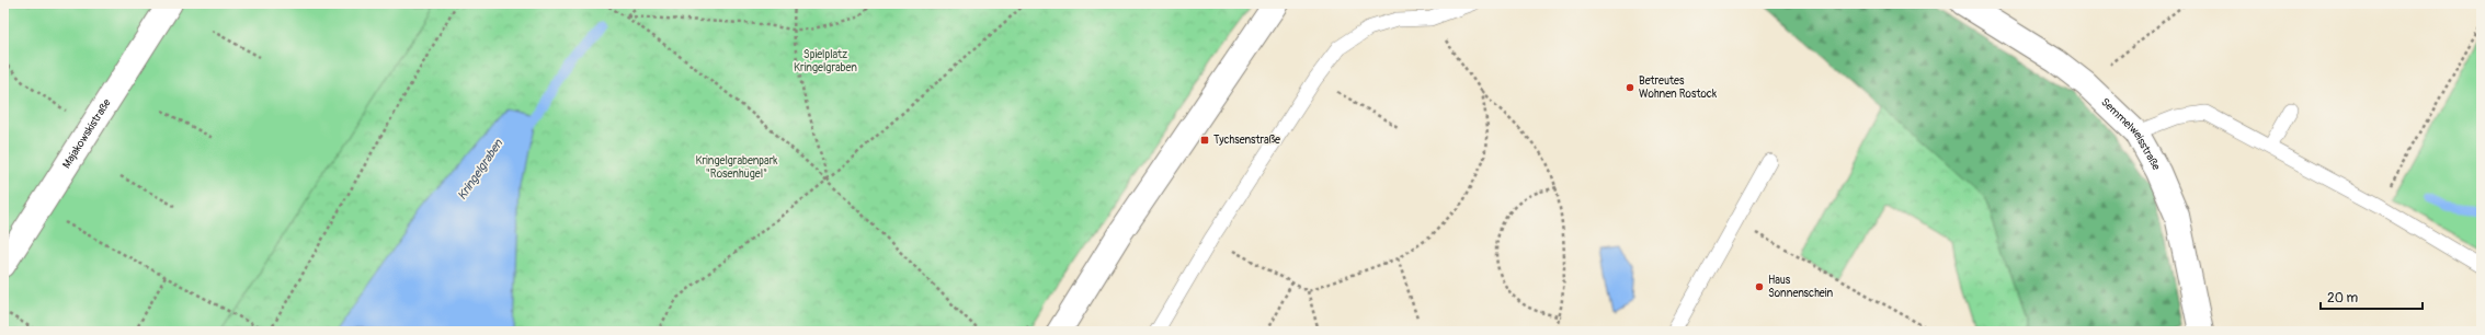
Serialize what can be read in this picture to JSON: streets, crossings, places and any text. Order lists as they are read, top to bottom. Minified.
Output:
{"streets":{"street":["Majakowskistraße","Semmelweisstraße"]},"water":["Kringelgraben"],"parks":["Spielplatz Kringelgraben","Kringelgrabenpark \"Rosenhügel\""],"places":{"other":["Betreutes Wohnen Rostock","Haus Sonnenschein"],"transit":["Tychsenstraße"]},"scale_bar":"20 m"}
